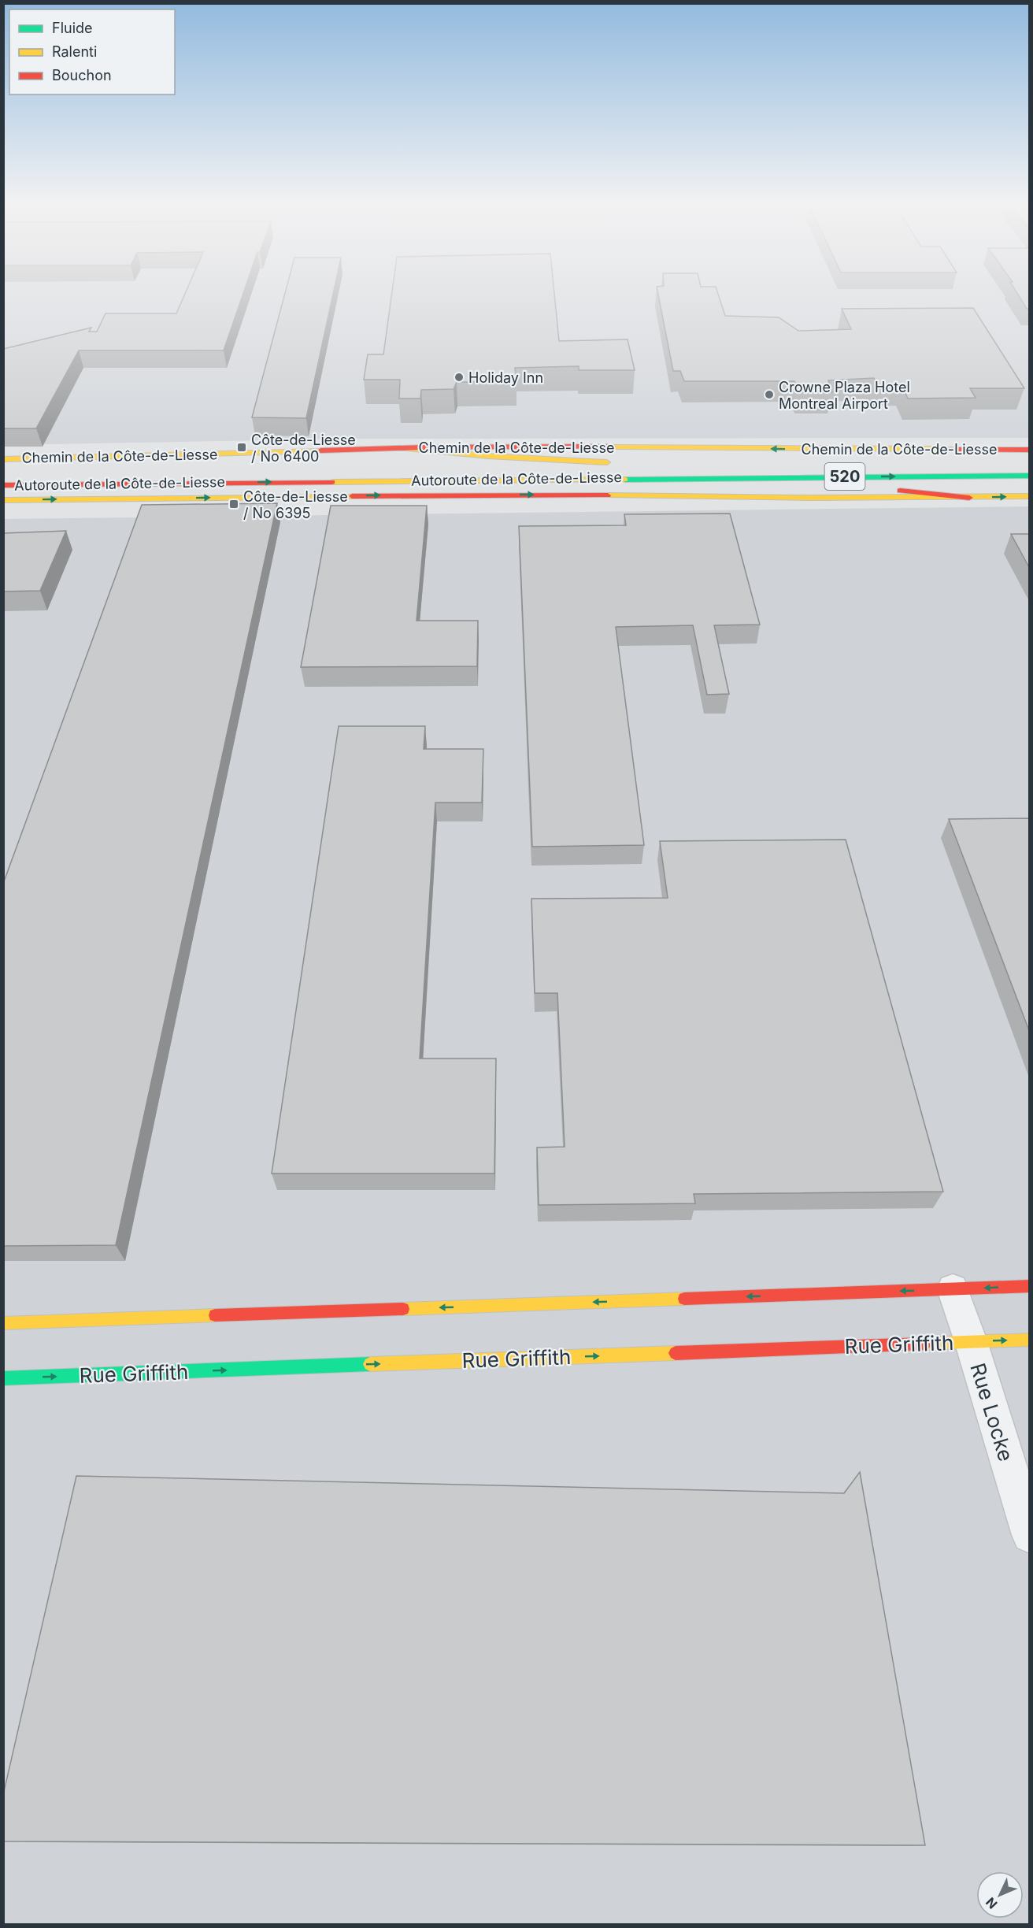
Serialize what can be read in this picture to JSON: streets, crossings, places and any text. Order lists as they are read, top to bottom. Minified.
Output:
{"streets":{"main road":["Chemin de la Côte-de-Liesse","520","Autoroute de la Côte-de-Liesse","Rue Griffith"],"street":["Rue Locke"]},"crossings":[["Chemin de la Côte-de-Liesse","Autoroute de la Côte-de-Liesse"],["Rue Griffith","Rue Locke"]],"places":{"other":["Holiday Inn","Crowne Plaza Hotel Montreal Airport"],"transit":["Côte-de-Liesse / No 6400","Côte-de-Liesse / No 6395"]},"legend":["Fluide","Ralenti","Bouchon"],"north":"bottom left"}
